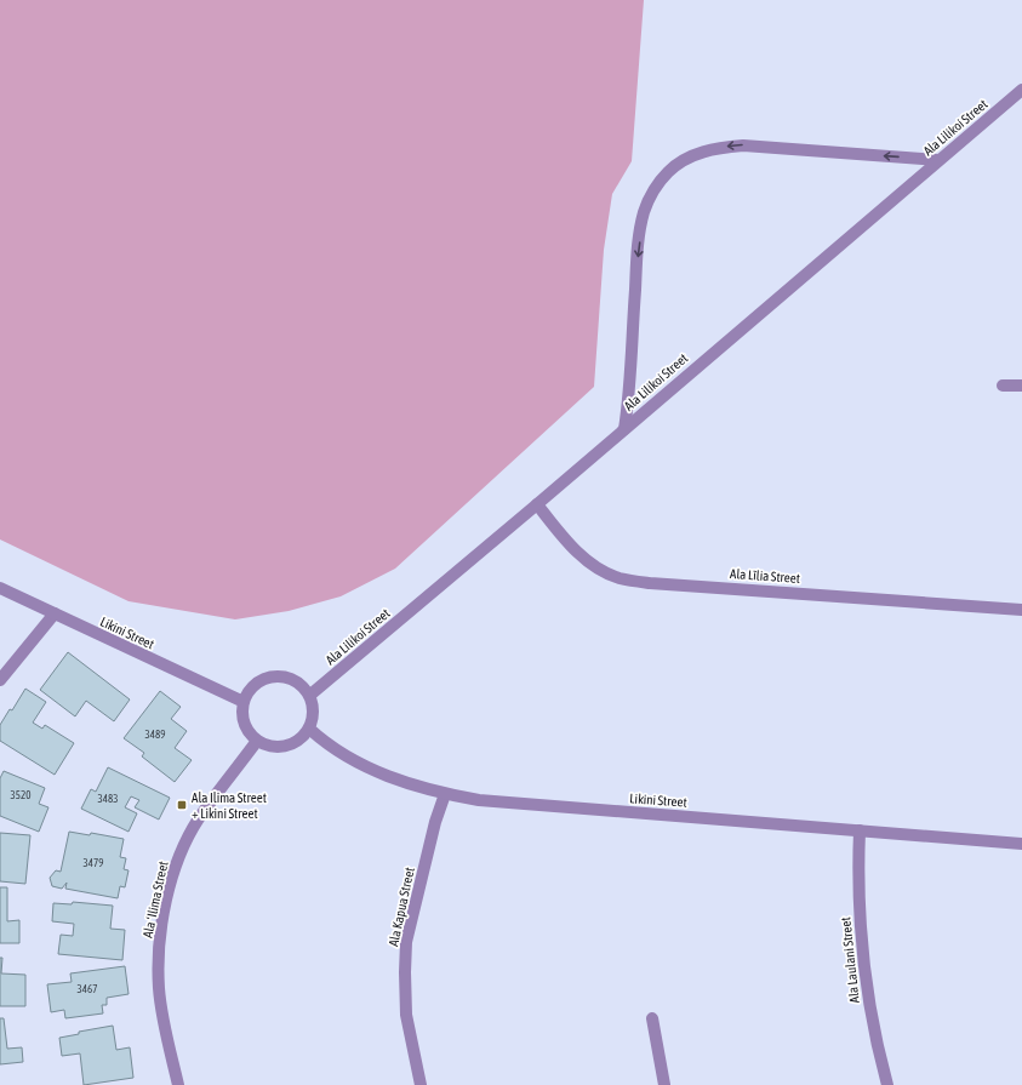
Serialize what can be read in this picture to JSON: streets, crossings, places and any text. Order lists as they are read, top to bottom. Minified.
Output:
{"streets":{"street":["Ala Lilikoi Street","Ala Līlia Street","Likini Street","Ala ʻIlima Street","Ala Kapua Street","Ala Laulani Street"]},"crossings":[["Ala Lilikoi Street","Ala Līlia Street"],["Ala Lilikoi Street","Likini Street"],["Ala Lilikoi Street","Ala ʻIlima Street"],["Likini Street","Ala ʻIlima Street"],["Likini Street","Ala Kapua Street"],["Likini Street","Ala Laulani Street"]],"places":{"transit":["Ala Ilima Street + Likini Street"]},"house_numbers":["3489","3520","3483","3479","3467"]}
